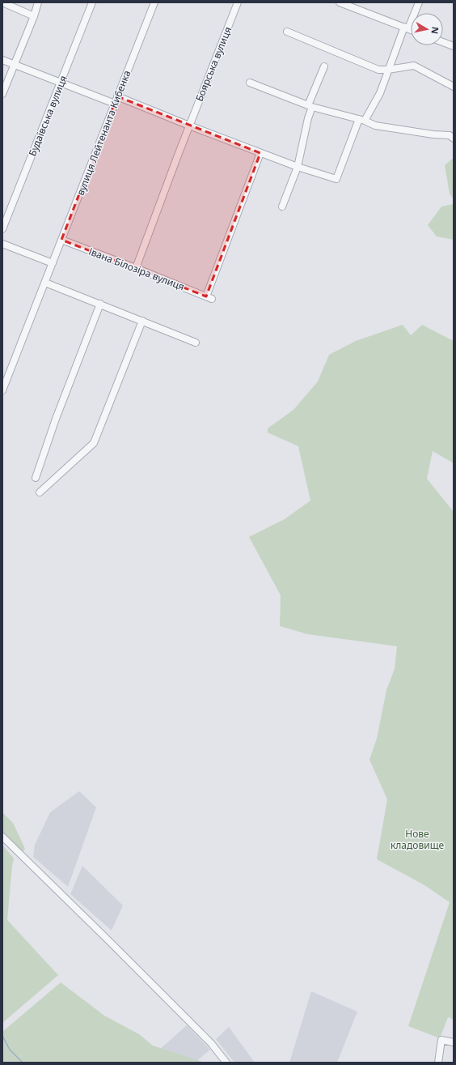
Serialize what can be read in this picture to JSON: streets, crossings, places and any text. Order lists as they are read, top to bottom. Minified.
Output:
{"streets":{"street":["Боярська вулиця","Будаївська вулиця","вулиця Лейтенанта Кибенка","Івана Білозіра вулиця"]},"crossings":[["Боярська вулиця","Івана Білозіра вулиця"],["вулиця Лейтенанта Кибенка","Івана Білозіра вулиця"]],"parks":["Нове кладовище"],"north":"right"}
